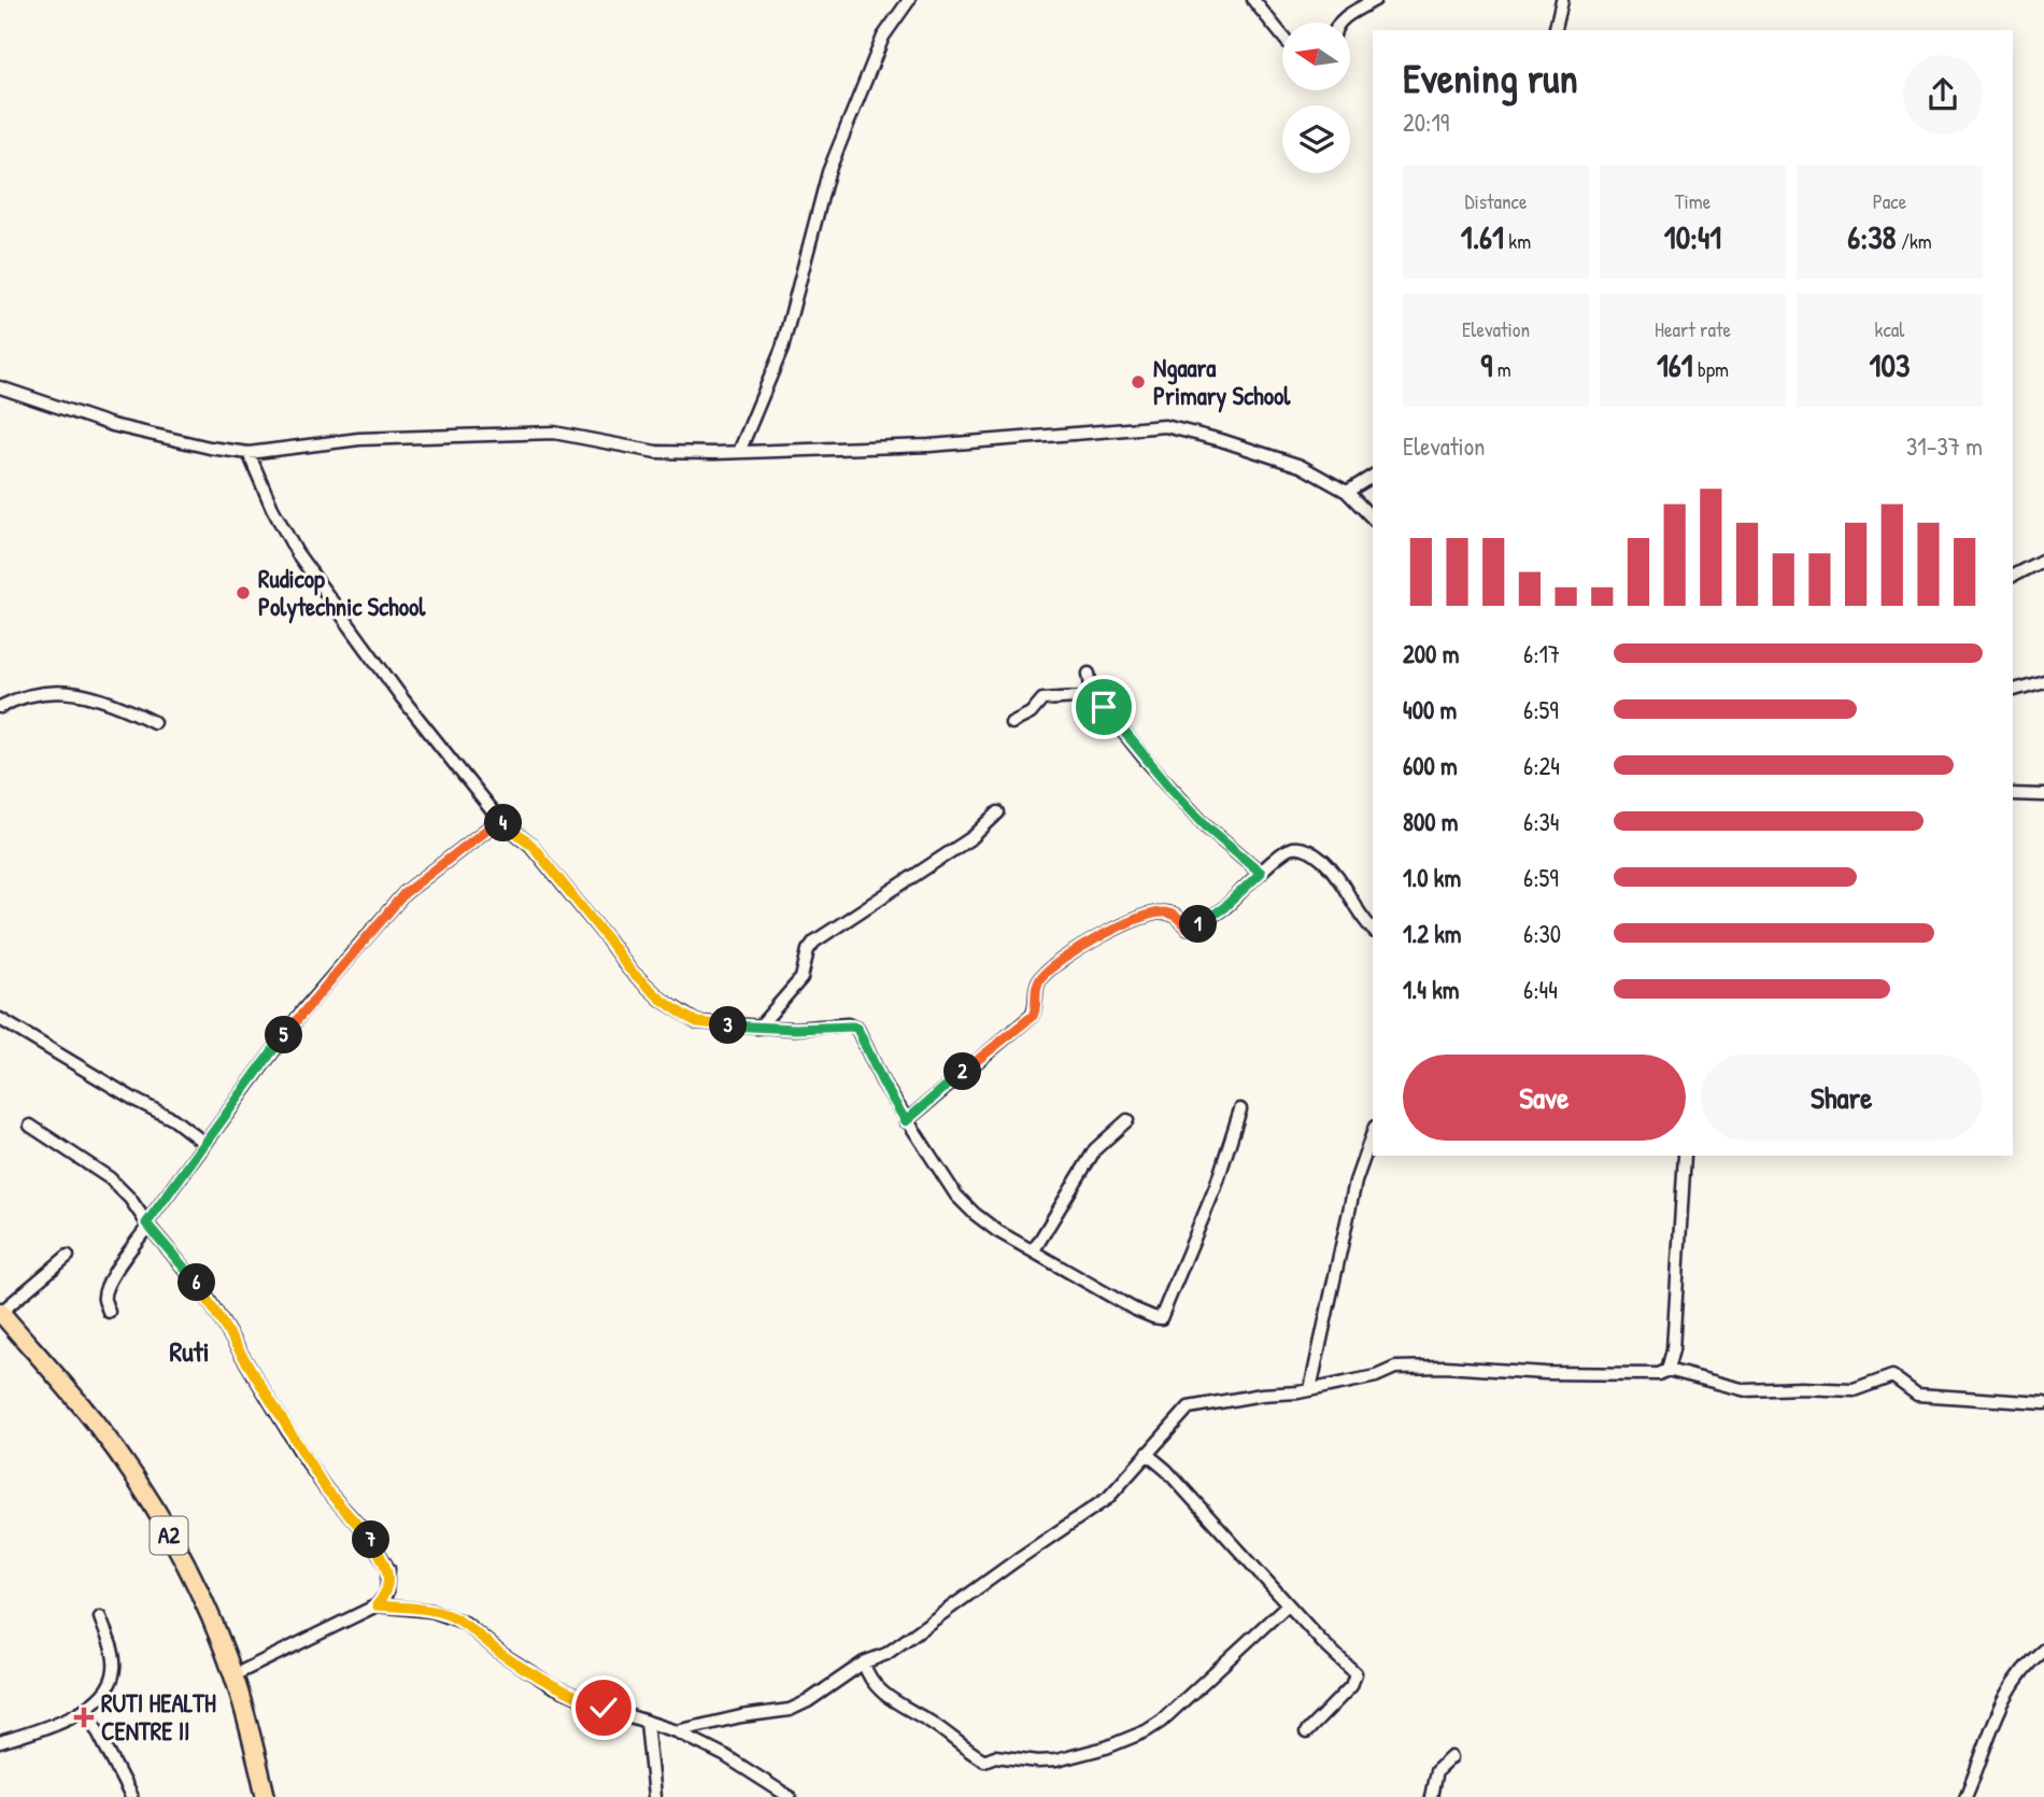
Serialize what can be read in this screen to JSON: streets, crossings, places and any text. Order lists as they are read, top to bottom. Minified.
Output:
{"streets":{"main road":["A2"]},"districts":["Ruti"],"places":{"other":["Ngaara Primary School","Rudicop Polytechnic School"],"health":["RUTI HEALTH CENTRE II"]},"north":"left","page":{"heading":["Evening run","20:19"],"stats":[["Distance","1.61 km"],["Time","10:41"],["Pace","6:38 /km"],["Elevation","9 m"],["Heart rate","161 bpm"],["kcal","103"]],"chart":["Elevation","31–37 m"],"list":[{"name":"200 m","note":"6:17"},{"name":"400 m","note":"6:59"},{"name":"600 m","note":"6:24"},{"name":"800 m","note":"6:34"},{"name":"1.0 km","note":"6:59"},{"name":"1.2 km","note":"6:30"},{"name":"1.4 km","note":"6:44"}],"pins":["4","1","3","5","2","6","7"],"buttons":["Save","Share"]}}
